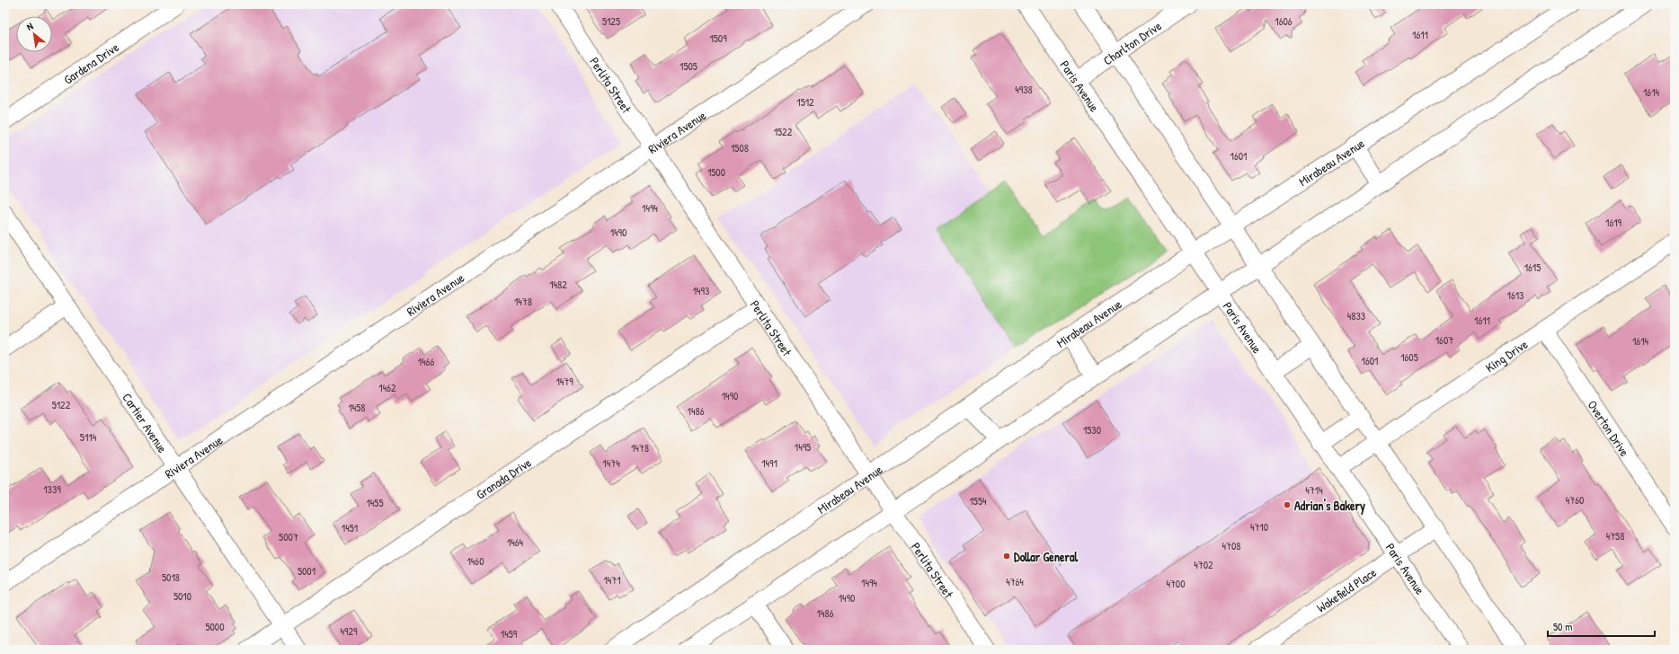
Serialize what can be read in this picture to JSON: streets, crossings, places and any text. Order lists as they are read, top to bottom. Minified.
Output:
{"streets":{"street":["Charlton Drive","Gardena Drive","Perlita Street","Paris Avenue","Riviera Avenue","Mirabeau Avenue","King Drive","Cartier Avenue","Overton Drive","Granada Drive","Wakefield Place"]},"crossings":[["Charlton Drive","Paris Avenue"],["Perlita Street","Riviera Avenue"],["Perlita Street","Mirabeau Avenue"],["Perlita Street","Granada Drive"],["Paris Avenue","Mirabeau Avenue"],["Paris Avenue","King Drive"],["Paris Avenue","Wakefield Place"],["Riviera Avenue","Cartier Avenue"],["King Drive","Overton Drive"],["Cartier Avenue","Granada Drive"]],"places":["Adrian's Bakery","Dollar General"],"house_numbers":["5125","1606","1611","1509","1505","4938","1614","1512","1522","1508","1601","1500","1494","1619","1490","1615","1482","1493","1613","1478","4833","1611","1607","1614","1605","1601","1466","1479","1462","1490","5122","1458","1486","1530","5114","1495","1478","1474","1491","1339","4714","4760","1554","1455","4710","1451","4758","5007","1464","4708","1460","4702","5001","5018","1471","4764","1494","4700","5010","1490","1486","5000","4929","1459"],"scale_bar":"50 m","north":"top left"}
